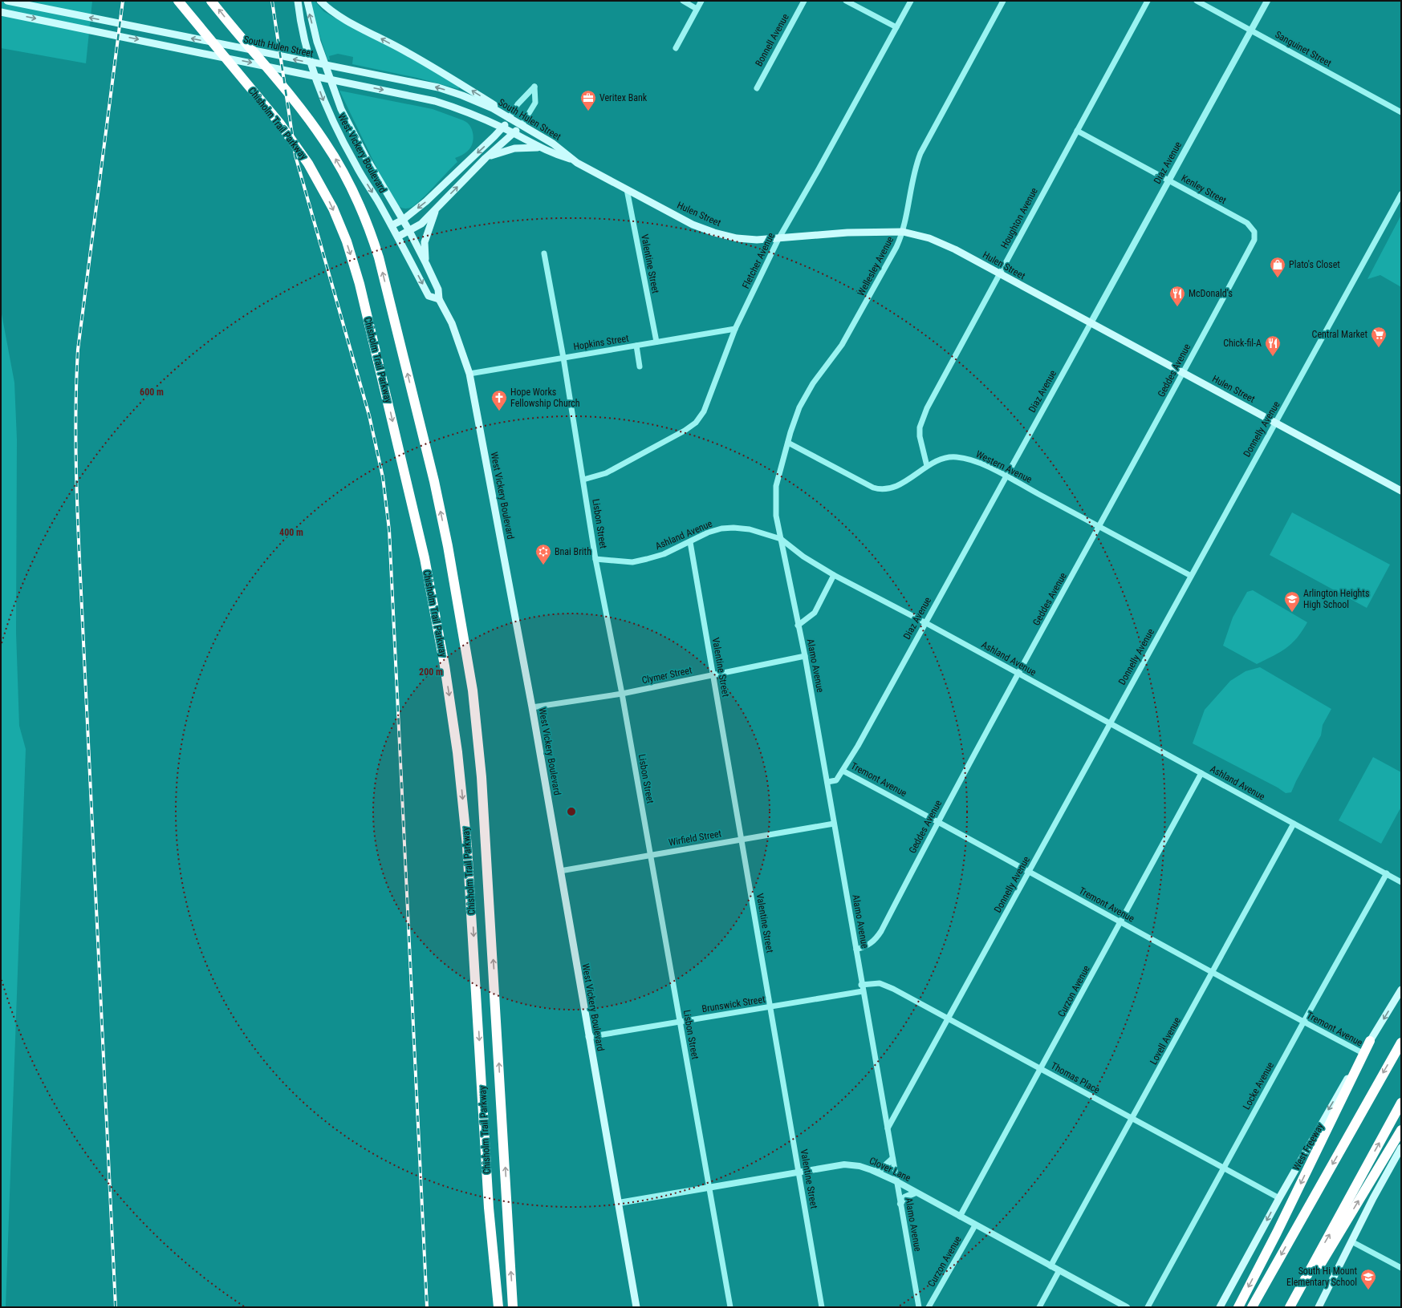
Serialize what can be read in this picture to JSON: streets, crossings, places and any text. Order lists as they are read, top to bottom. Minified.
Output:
{"streets":{"highway":["Chisholm Trail Parkway"],"main road":["South Hulen Street","West Vickery Boulevard","Hulen Street","West Freeway"],"street":["Bonnell Avenue","Sanguinet Street","Diaz Avenue","Kenley Street","Houghton Avenue","Fletcher Avenue","Valentine Street","Wellesley Avenue","Hopkins Street","Geddes Avenue","Donnelly Avenue","Western Avenue","Lisbon Street","Ashland Avenue","Alamo Avenue","Clymer Street","Tremont Avenue","Wirfield Street","Curzon Avenue","Brunswick Street","Lovell Avenue","Thomas Place","Locke Avenue","Clover Lane"]},"crossings":[["South Hulen Street","Hulen Street"],["Sanguinet Street","Diaz Avenue"],["West Vickery Boulevard","Hopkins Street"],["West Vickery Boulevard","Clymer Street"],["West Vickery Boulevard","Wirfield Street"],["West Vickery Boulevard","Brunswick Street"],["West Vickery Boulevard","Clover Lane"],["Diaz Avenue","Kenley Street"],["Diaz Avenue","Hulen Street"],["Diaz Avenue","Western Avenue"],["Diaz Avenue","Ashland Avenue"],["Diaz Avenue","Alamo Avenue"],["Diaz Avenue","Tremont Avenue"],["Kenley Street","Houghton Avenue"],["Kenley Street","Geddes Avenue"],["Hulen Street","Houghton Avenue"],["Hulen Street","Fletcher Avenue"],["Hulen Street","Valentine Street"],["Hulen Street","Wellesley Avenue"],["Hulen Street","Geddes Avenue"],["Hulen Street","Donnelly Avenue"],["Houghton Avenue","Western Avenue"],["Fletcher Avenue","Hopkins Street"],["Fletcher Avenue","Lisbon Street"],["Valentine Street","Hopkins Street"],["Valentine Street","Ashland Avenue"],["Valentine Street","Clymer Street"],["Valentine Street","Wirfield Street"],["Valentine Street","Brunswick Street"],["Valentine Street","Clover Lane"],["Wellesley Avenue","Western Avenue"],["Wellesley Avenue","Ashland Avenue"],["Wellesley Avenue","Alamo Avenue"],["Hopkins Street","Lisbon Street"],["Geddes Avenue","Western Avenue"],["Geddes Avenue","Ashland Avenue"],["Geddes Avenue","Alamo Avenue"],["Geddes Avenue","Tremont Avenue"],["Donnelly Avenue","Western Avenue"],["Donnelly Avenue","Ashland Avenue"],["Donnelly Avenue","Alamo Avenue"],["Donnelly Avenue","Tremont Avenue"],["Donnelly Avenue","Thomas Place"],["Lisbon Street","Ashland Avenue"],["Lisbon Street","Clymer Street"],["Lisbon Street","Wirfield Street"],["Lisbon Street","Brunswick Street"],["Lisbon Street","Clover Lane"],["Ashland Avenue","Alamo Avenue"],["Ashland Avenue","Curzon Avenue"],["Ashland Avenue","Lovell Avenue"],["Ashland Avenue","Locke Avenue"],["Alamo Avenue","Clymer Street"],["Alamo Avenue","Wirfield Street"],["Alamo Avenue","Brunswick Street"],["Alamo Avenue","Thomas Place"],["Alamo Avenue","Clover Lane"],["Tremont Avenue","Curzon Avenue"],["Tremont Avenue","Lovell Avenue"],["Tremont Avenue","Locke Avenue"],["Tremont Avenue","West Freeway"],["Curzon Avenue","Thomas Place"],["Curzon Avenue","Clover Lane"],["Lovell Avenue","Thomas Place"],["Lovell Avenue","Clover Lane"],["Thomas Place","Locke Avenue"],["Thomas Place","West Freeway"]],"one_way":["West Freeway"],"places":{"office":["Veritex Bank"],"shop":["Plato's Closet"],"restaurant":["McDonald's","Chick-fil-A"],"supermarket":["Central Market"],"church":["Hope Works Fellowship Church"],"synagogue":["Bnai Brith"],"school or university":["Arlington Heights High School","South Hi Mount Elementary School"]},"rings":["600 m","400 m","200 m"]}
